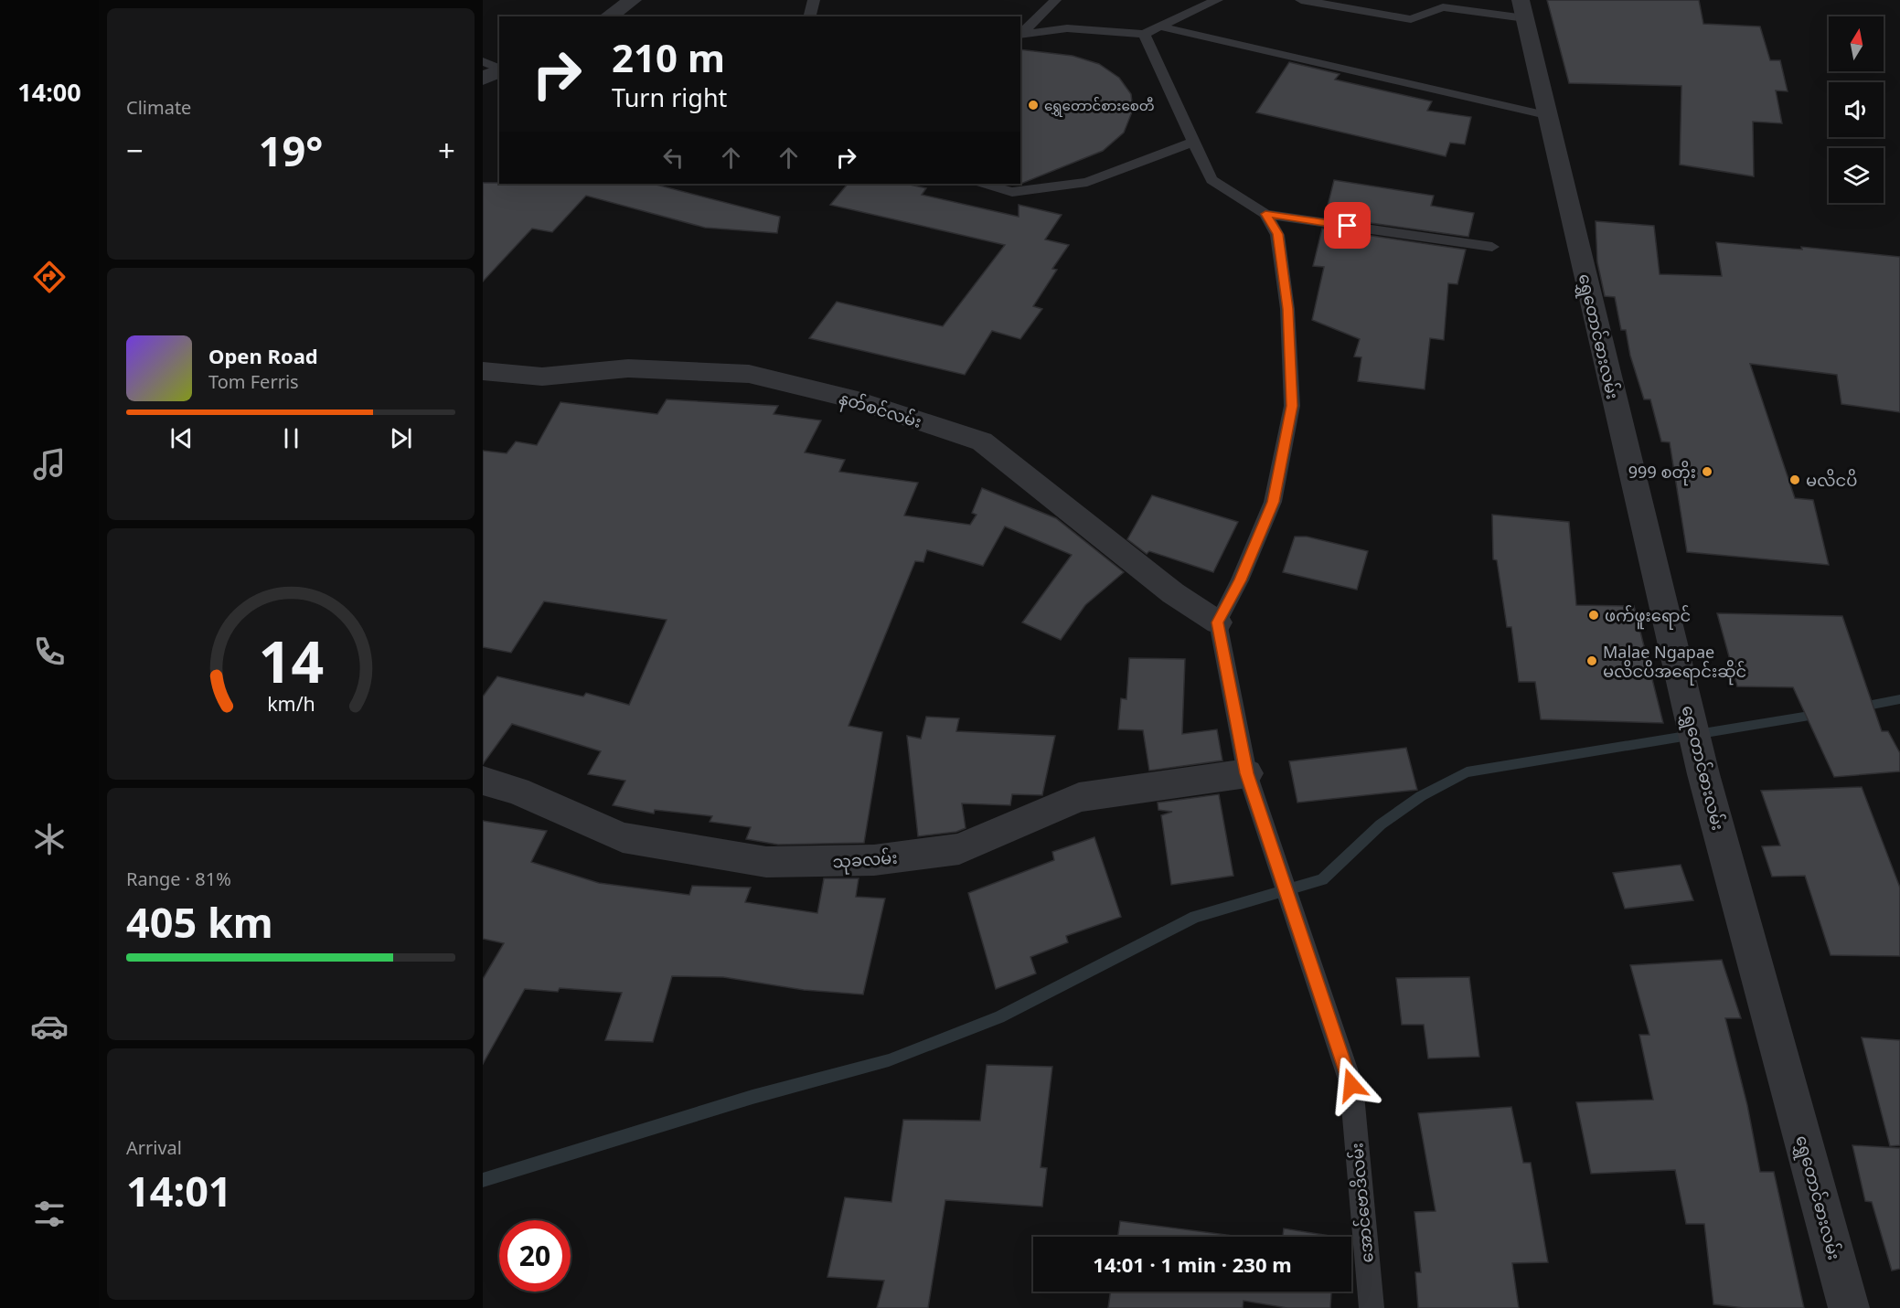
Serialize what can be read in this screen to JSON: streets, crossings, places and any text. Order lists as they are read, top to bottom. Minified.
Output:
{"streets":{"street":["ရွှေတောင်ဓားလမ်း","နတ်စင်လမ်း","သုခလမ်း"],"lane":["အောင်ဗောဒိလမ်း"]},"crossings":[["နတ်စင်လမ်း","အောင်ဗောဒိလမ်း"],["သုခလမ်း","အောင်ဗောဒိလမ်း"]],"places":["ရွှေတောင်စားစေတီ","999 စတိုး","မလိငပိ","ဖက်ဖူးရောင်","Malae Ngapae မလိငပိအရောင်းဆိုင်"],"north":"top","page":{"tabs":"14:00","tile":["Climate",["Range · 81%","405 km"],["Arrival","14:01"]],"turn":["210 m","Turn right"],"heat":["−","19°","+"],"song":["Open Road","Tom Ferris"],"limit":"20","trip":"14:01 · 1 min · 230 m","gauge":["14","km/h"]}}
